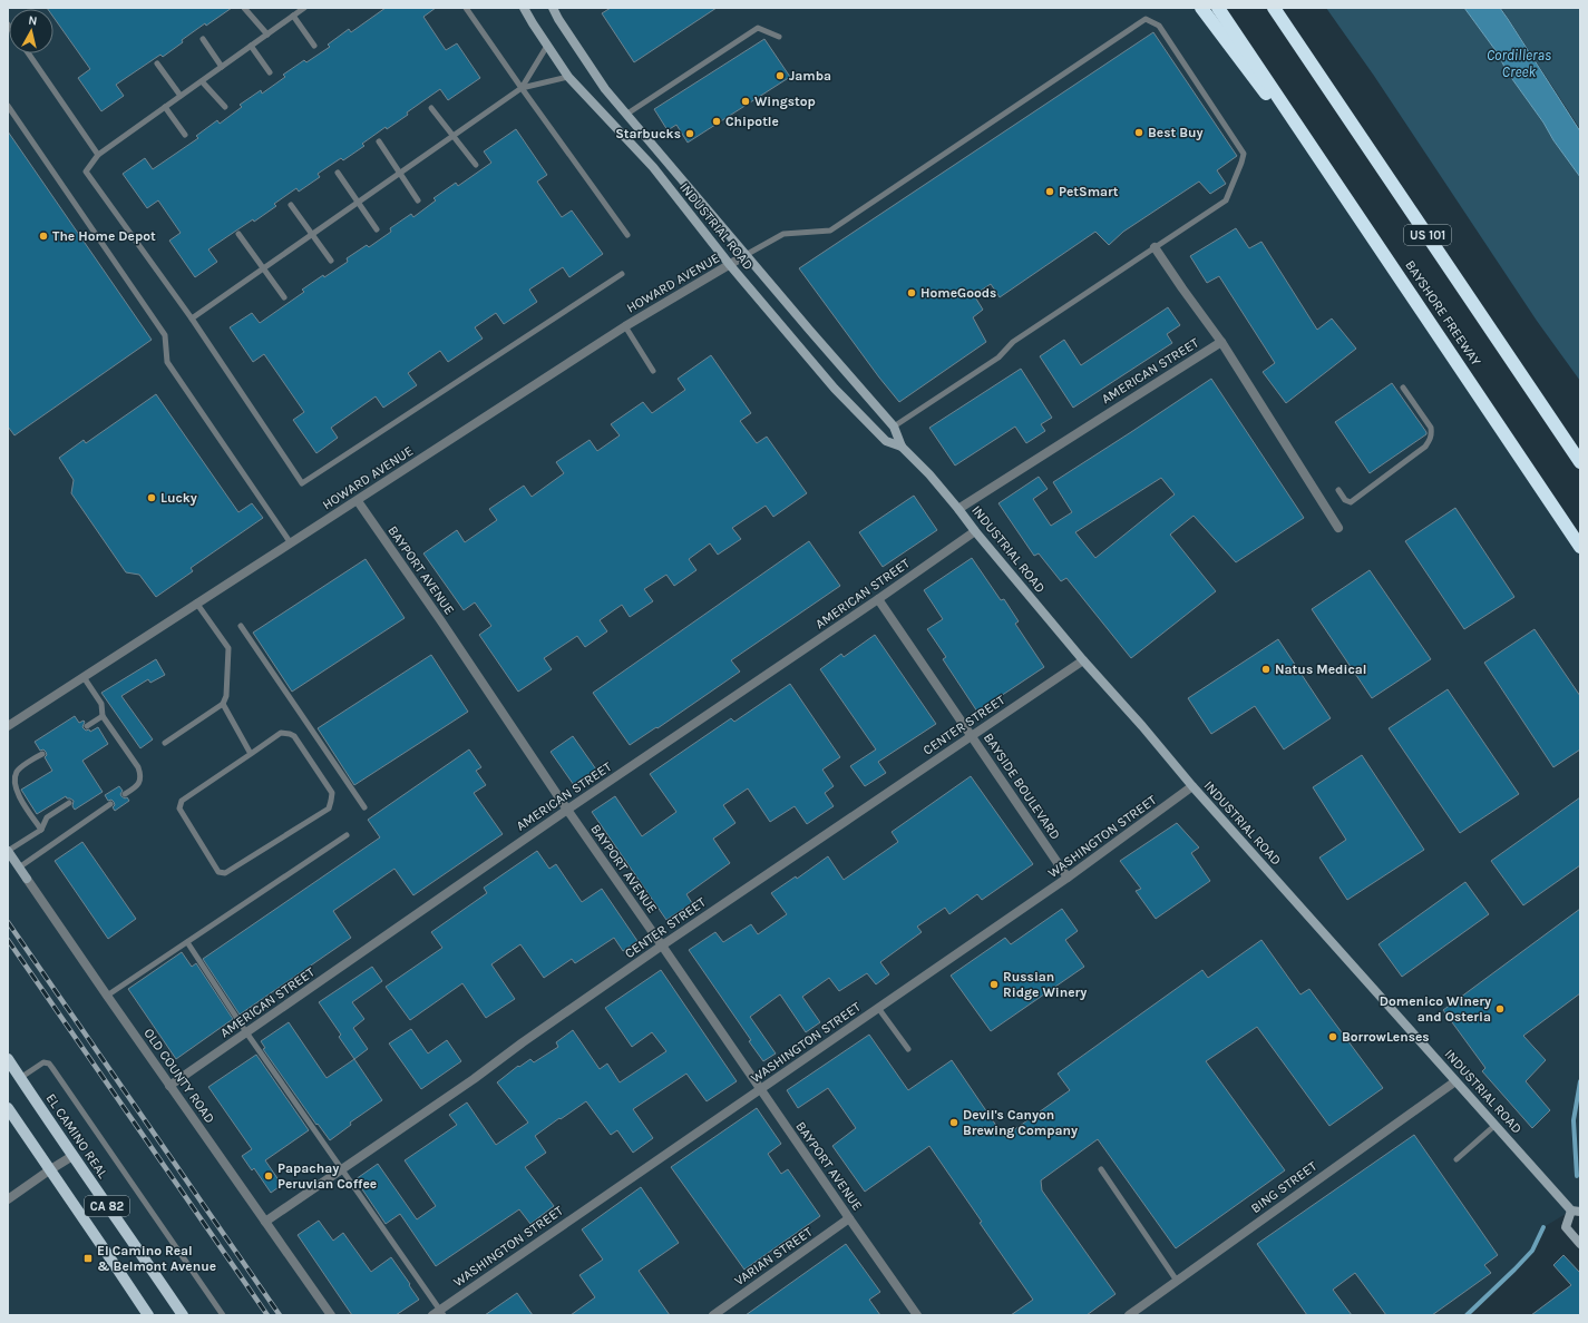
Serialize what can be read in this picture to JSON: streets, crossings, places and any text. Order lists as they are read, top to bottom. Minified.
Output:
{"streets":{"highway":["US 101","BAYSHORE FREEWAY"],"main road":["INDUSTRIAL ROAD","OLD COUNTY ROAD","EL CAMINO REAL","CA 82"],"street":["HOWARD AVENUE","AMERICAN STREET","BAYPORT AVENUE","CENTER STREET","BAYSIDE BOULEVARD","WASHINGTON STREET","BING STREET","VARIAN STREET"]},"crossings":[["INDUSTRIAL ROAD","HOWARD AVENUE"],["INDUSTRIAL ROAD","AMERICAN STREET"],["INDUSTRIAL ROAD","CENTER STREET"],["INDUSTRIAL ROAD","WASHINGTON STREET"],["INDUSTRIAL ROAD","BING STREET"],["HOWARD AVENUE","BAYPORT AVENUE"],["AMERICAN STREET","BAYPORT AVENUE"],["AMERICAN STREET","BAYSIDE BOULEVARD"],["AMERICAN STREET","OLD COUNTY ROAD"],["BAYPORT AVENUE","CENTER STREET"],["BAYPORT AVENUE","WASHINGTON STREET"],["BAYPORT AVENUE","VARIAN STREET"],["CENTER STREET","BAYSIDE BOULEVARD"],["CENTER STREET","OLD COUNTY ROAD"],["BAYSIDE BOULEVARD","WASHINGTON STREET"]],"water":["Cordilleras Creek"],"places":{"other":["Jamba","Wingstop","Chipotle","Best Buy","Starbucks","PetSmart","The Home Depot","HomeGoods","Lucky","Natus Medical","Russian Ridge Winery","Domenico Winery and Osteria","BorrowLenses","Devil's Canyon Brewing Company","Papachay Peruvian Coffee"],"transit":["El Camino Real & Belmont Avenue"]},"north":"top"}
